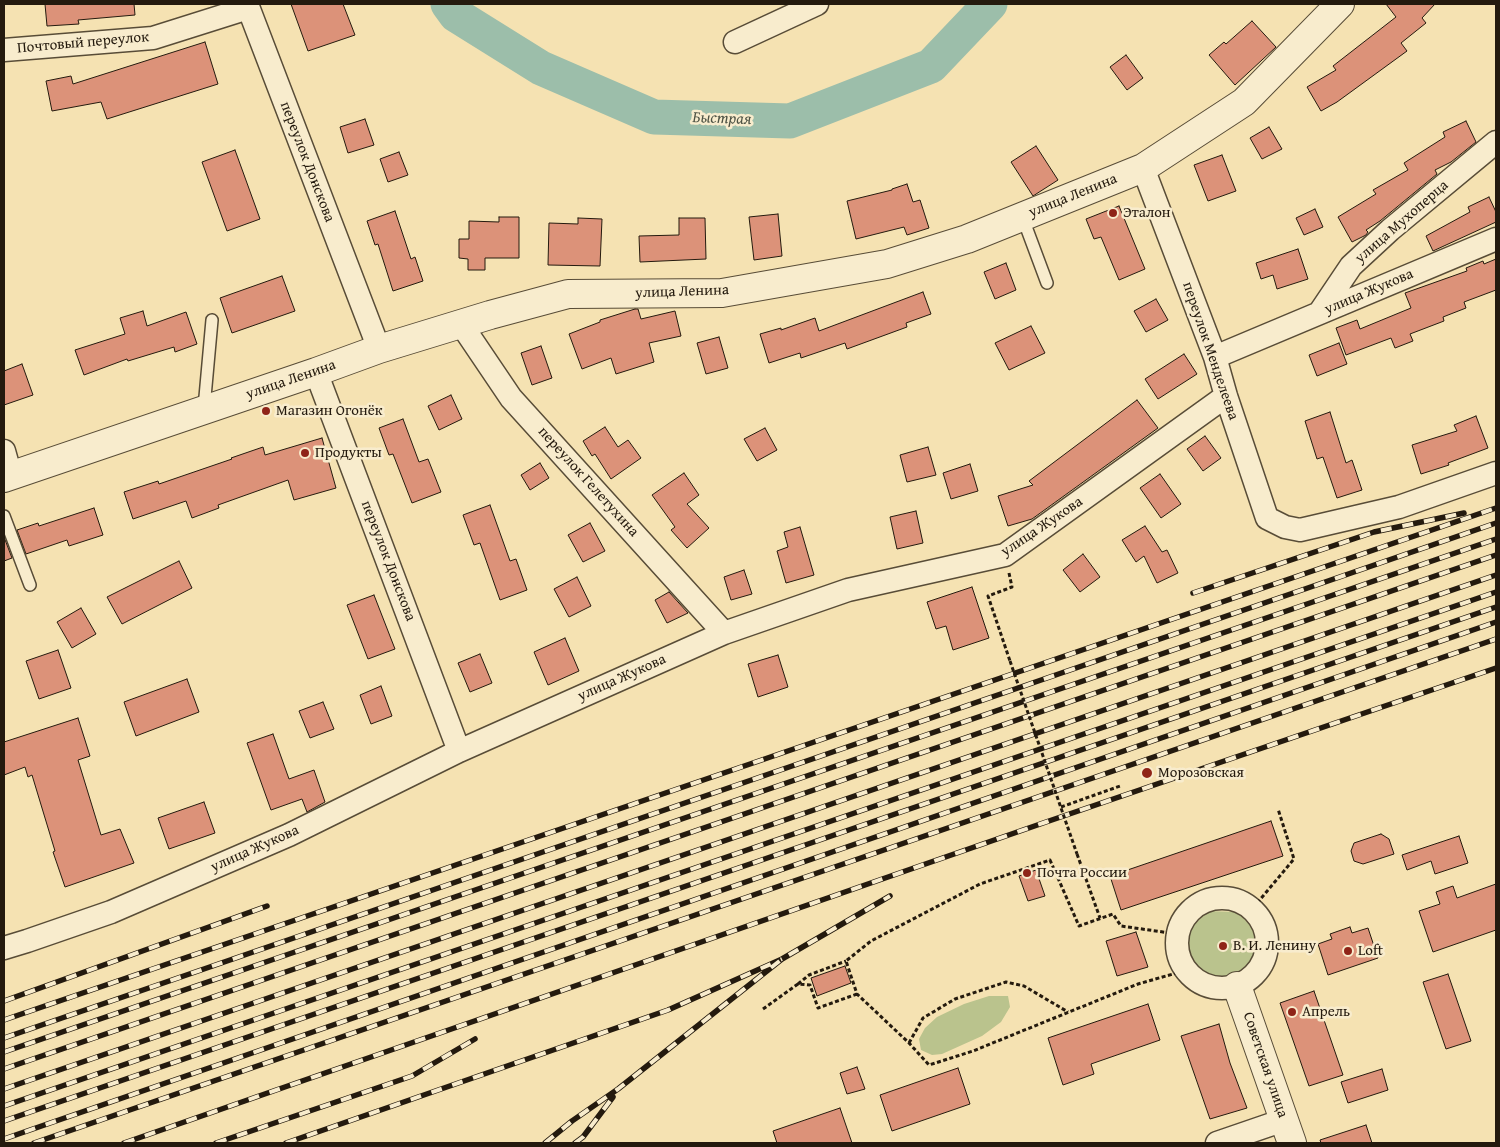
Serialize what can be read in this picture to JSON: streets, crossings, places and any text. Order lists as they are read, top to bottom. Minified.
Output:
{"streets":{"street":["Почтовый переулок","переулок Донскова","улица Ленина","улица Мухоперца","улица Жукова","переулок Менделеева","переулок Гелетухина","Советская улица"]},"crossings":[["Почтовый переулок","переулок Донскова"],["переулок Донскова","улица Ленина"],["переулок Донскова","улица Жукова"],["улица Ленина","переулок Менделеева"],["улица Ленина","переулок Гелетухина"],["улица Мухоперца","улица Жукова"],["улица Жукова","переулок Менделеева"],["улица Жукова","переулок Гелетухина"]],"water":["Быстрая"],"places":["Эталон","Магазин Огонёк","Продукты","Морозовская","Почта России","В. И. Ленину","Loft","Апрель"]}
